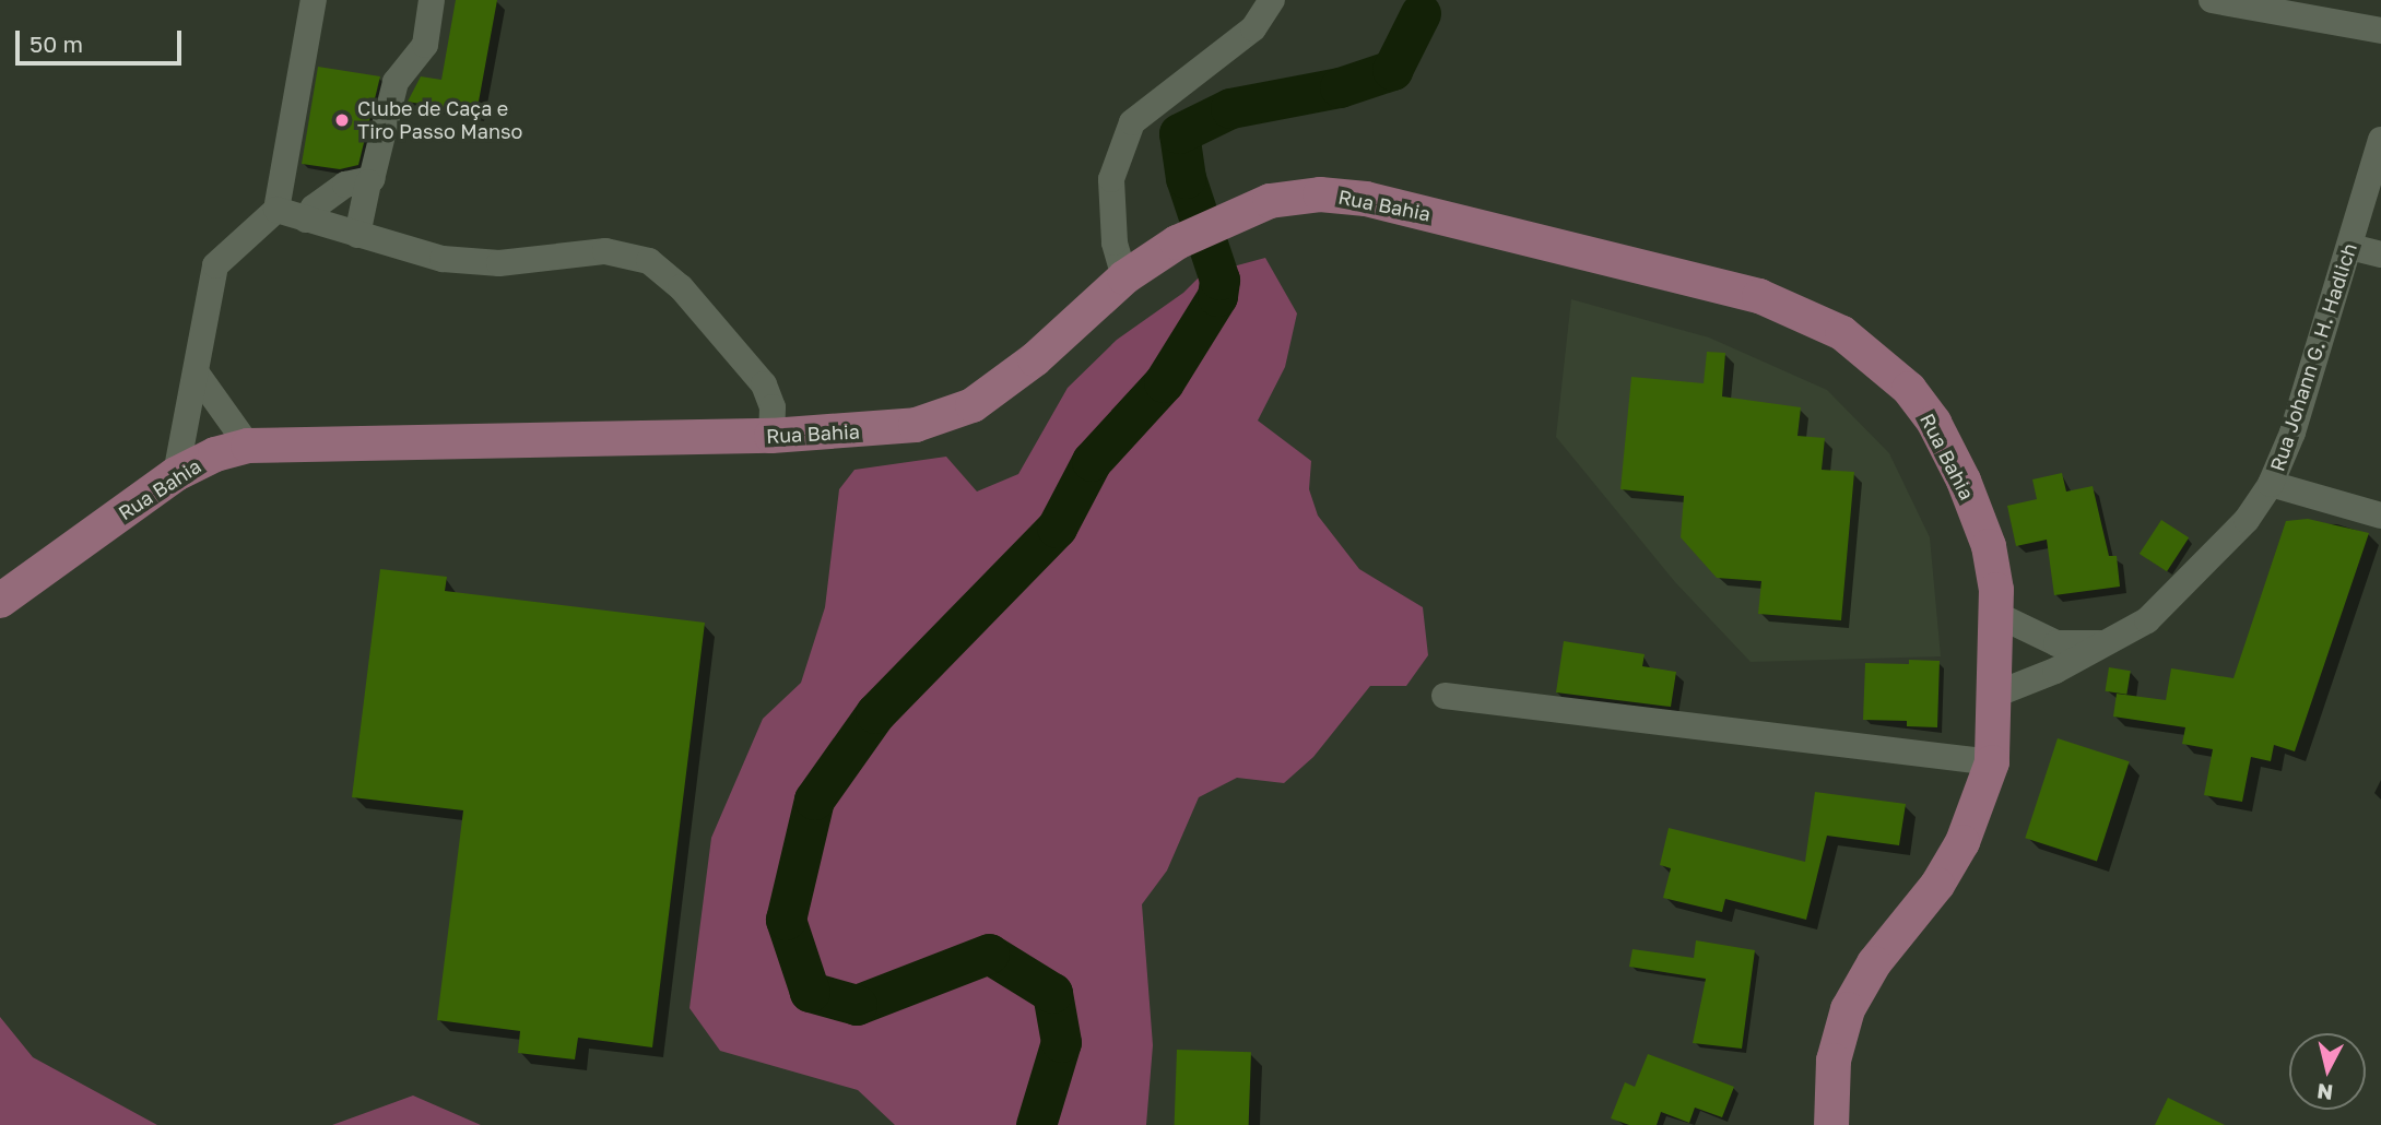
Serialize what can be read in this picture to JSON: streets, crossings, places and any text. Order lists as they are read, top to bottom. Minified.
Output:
{"streets":{"main road":["Rua Bahia"],"street":["Rua Johann G. H. Hadlich"]},"crossings":[["Rua Bahia","Rua Johann G. H. Hadlich"]],"places":["Clube de Caça e Tiro Passo Manso"],"scale_bar":"50 m","north":"bottom"}
